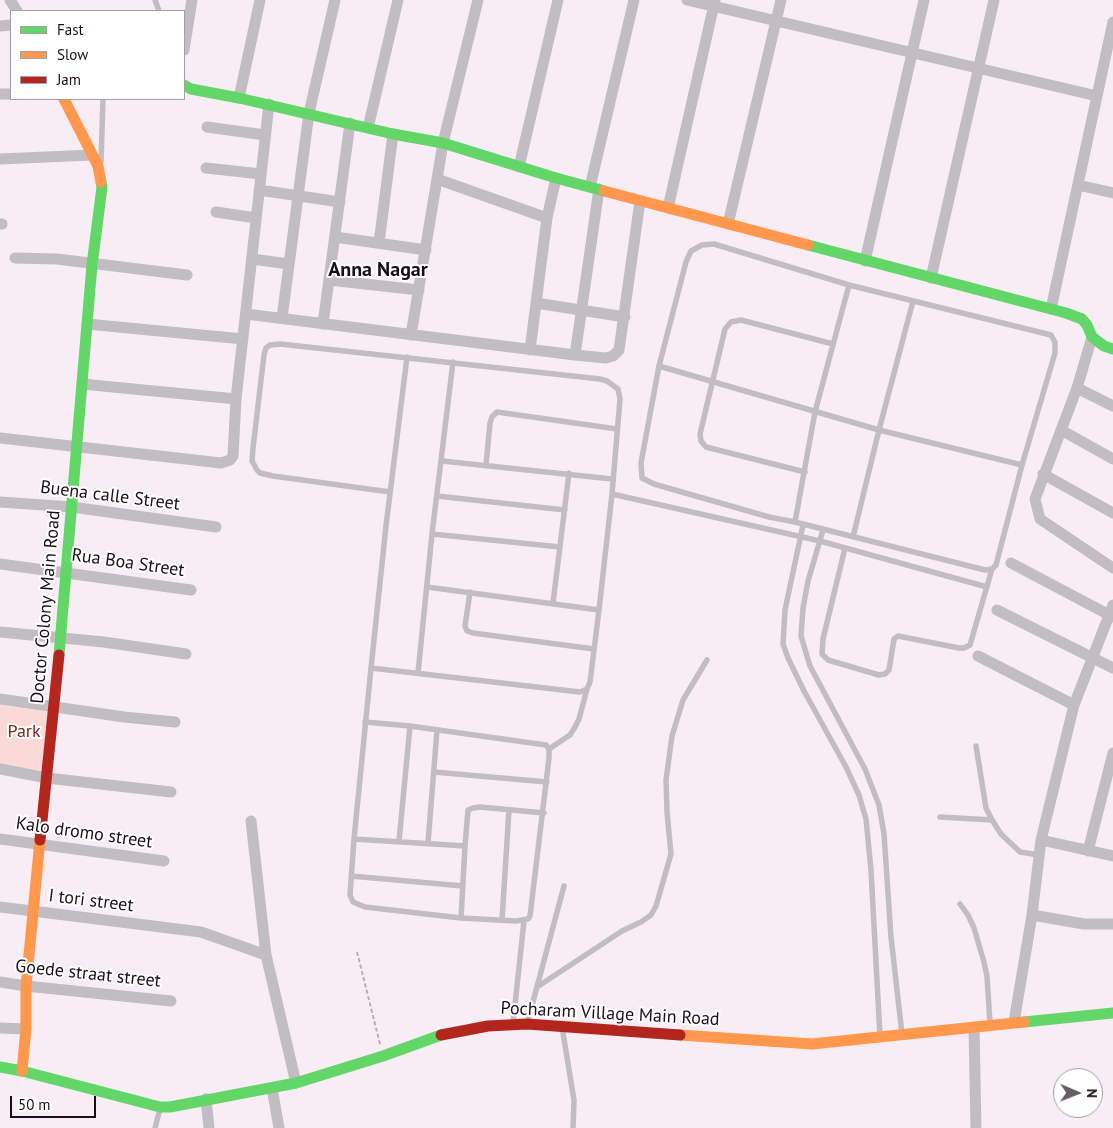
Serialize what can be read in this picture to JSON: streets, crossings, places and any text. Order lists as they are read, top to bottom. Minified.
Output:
{"streets":{"street":["Buena calle Street","Rua Boa Street","Doctor Colony Main Road","Kalo dromo street","I tori street","Goede straat street","Pocharam Village Main Road"]},"crossings":[["Buena calle Street","Doctor Colony Main Road"],["Rua Boa Street","Doctor Colony Main Road"],["Doctor Colony Main Road","Kalo dromo street"],["Doctor Colony Main Road","I tori street"],["Doctor Colony Main Road","Goede straat street"],["Doctor Colony Main Road","Pocharam Village Main Road"]],"districts":["Anna Nagar"],"parks":["Park"],"legend":["Fast","Slow","Jam"],"scale_bar":"50 m","north":"right"}
